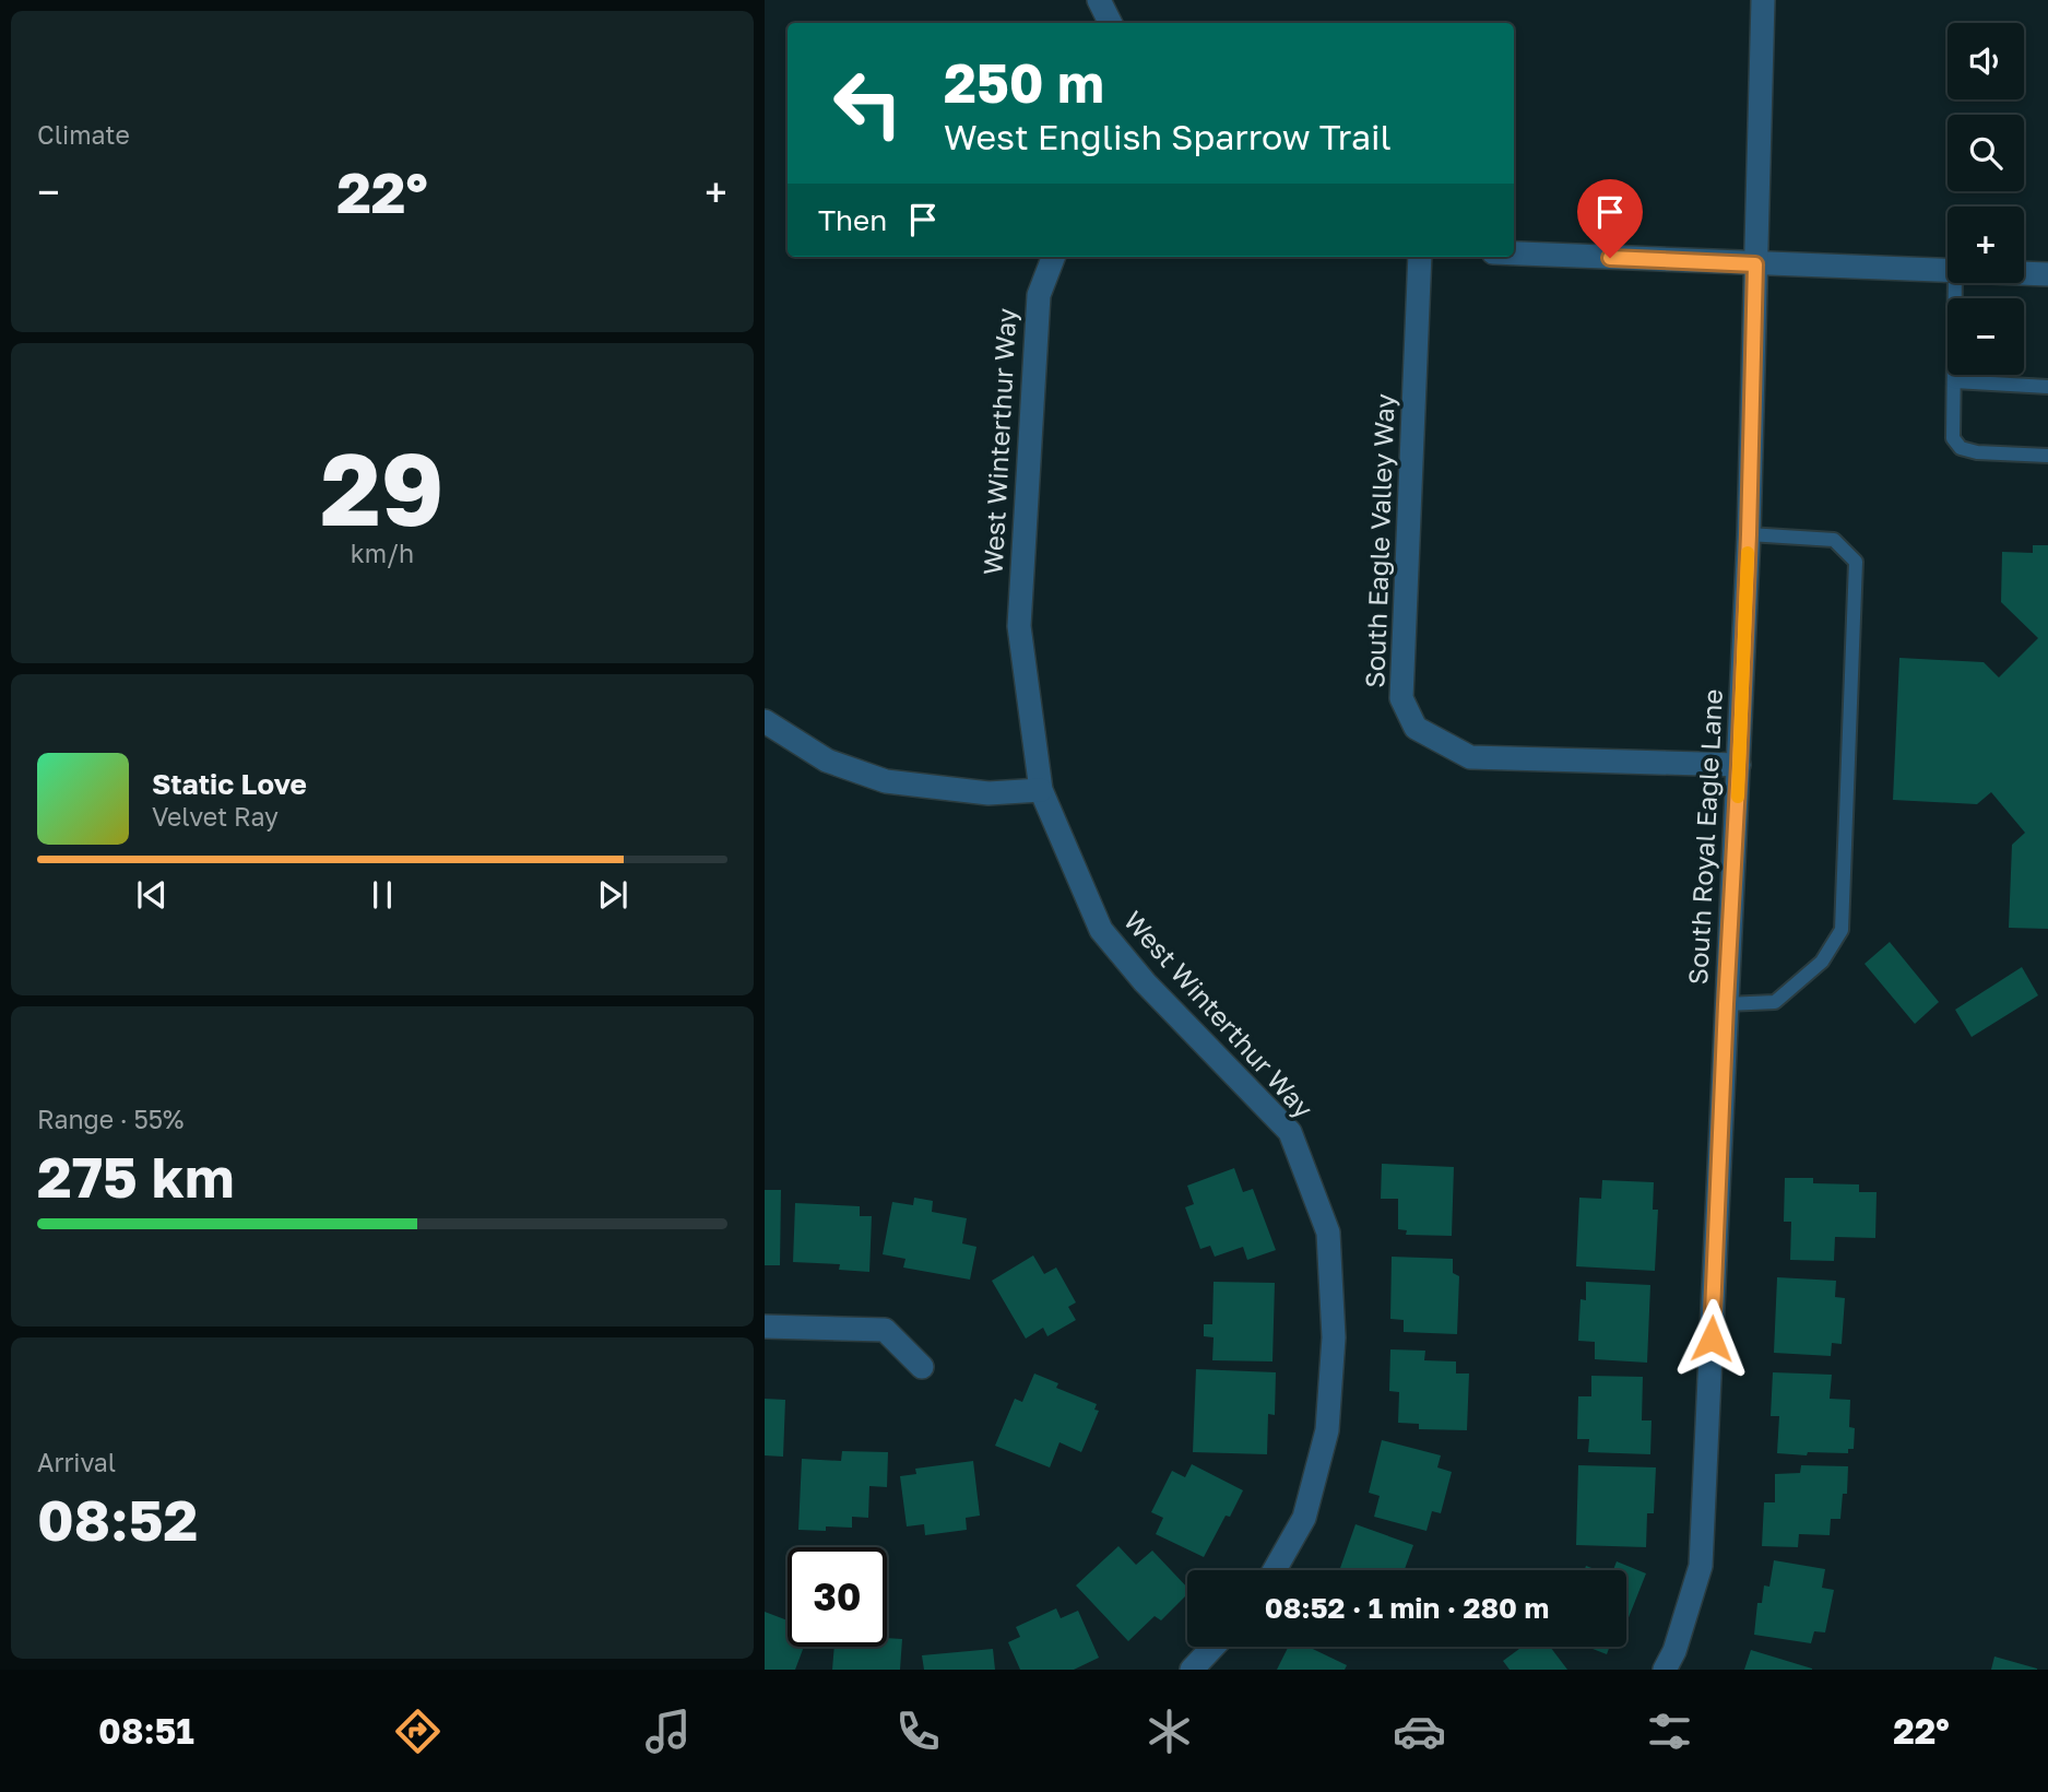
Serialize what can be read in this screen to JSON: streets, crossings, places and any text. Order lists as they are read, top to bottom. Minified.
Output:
{"streets":{"street":["West Winterthur Way","South Eagle Valley Way","South Royal Eagle Lane"]},"crossings":[["South Eagle Valley Way","South Royal Eagle Lane"]],"page":{"tile":["Climate",["29","km/h"],["Range · 55%","275 km"],["Arrival","08:52"]],"map_buttons":["+","−"],"turn":["250 m","West English Sparrow Trail"],"heat":["−","22°","+"],"then":"Then","song":["Static Love","Velvet Ray"],"limit":"30","trip":"08:52 · 1 min · 280 m","tabs":["08:51","22°"]}}
